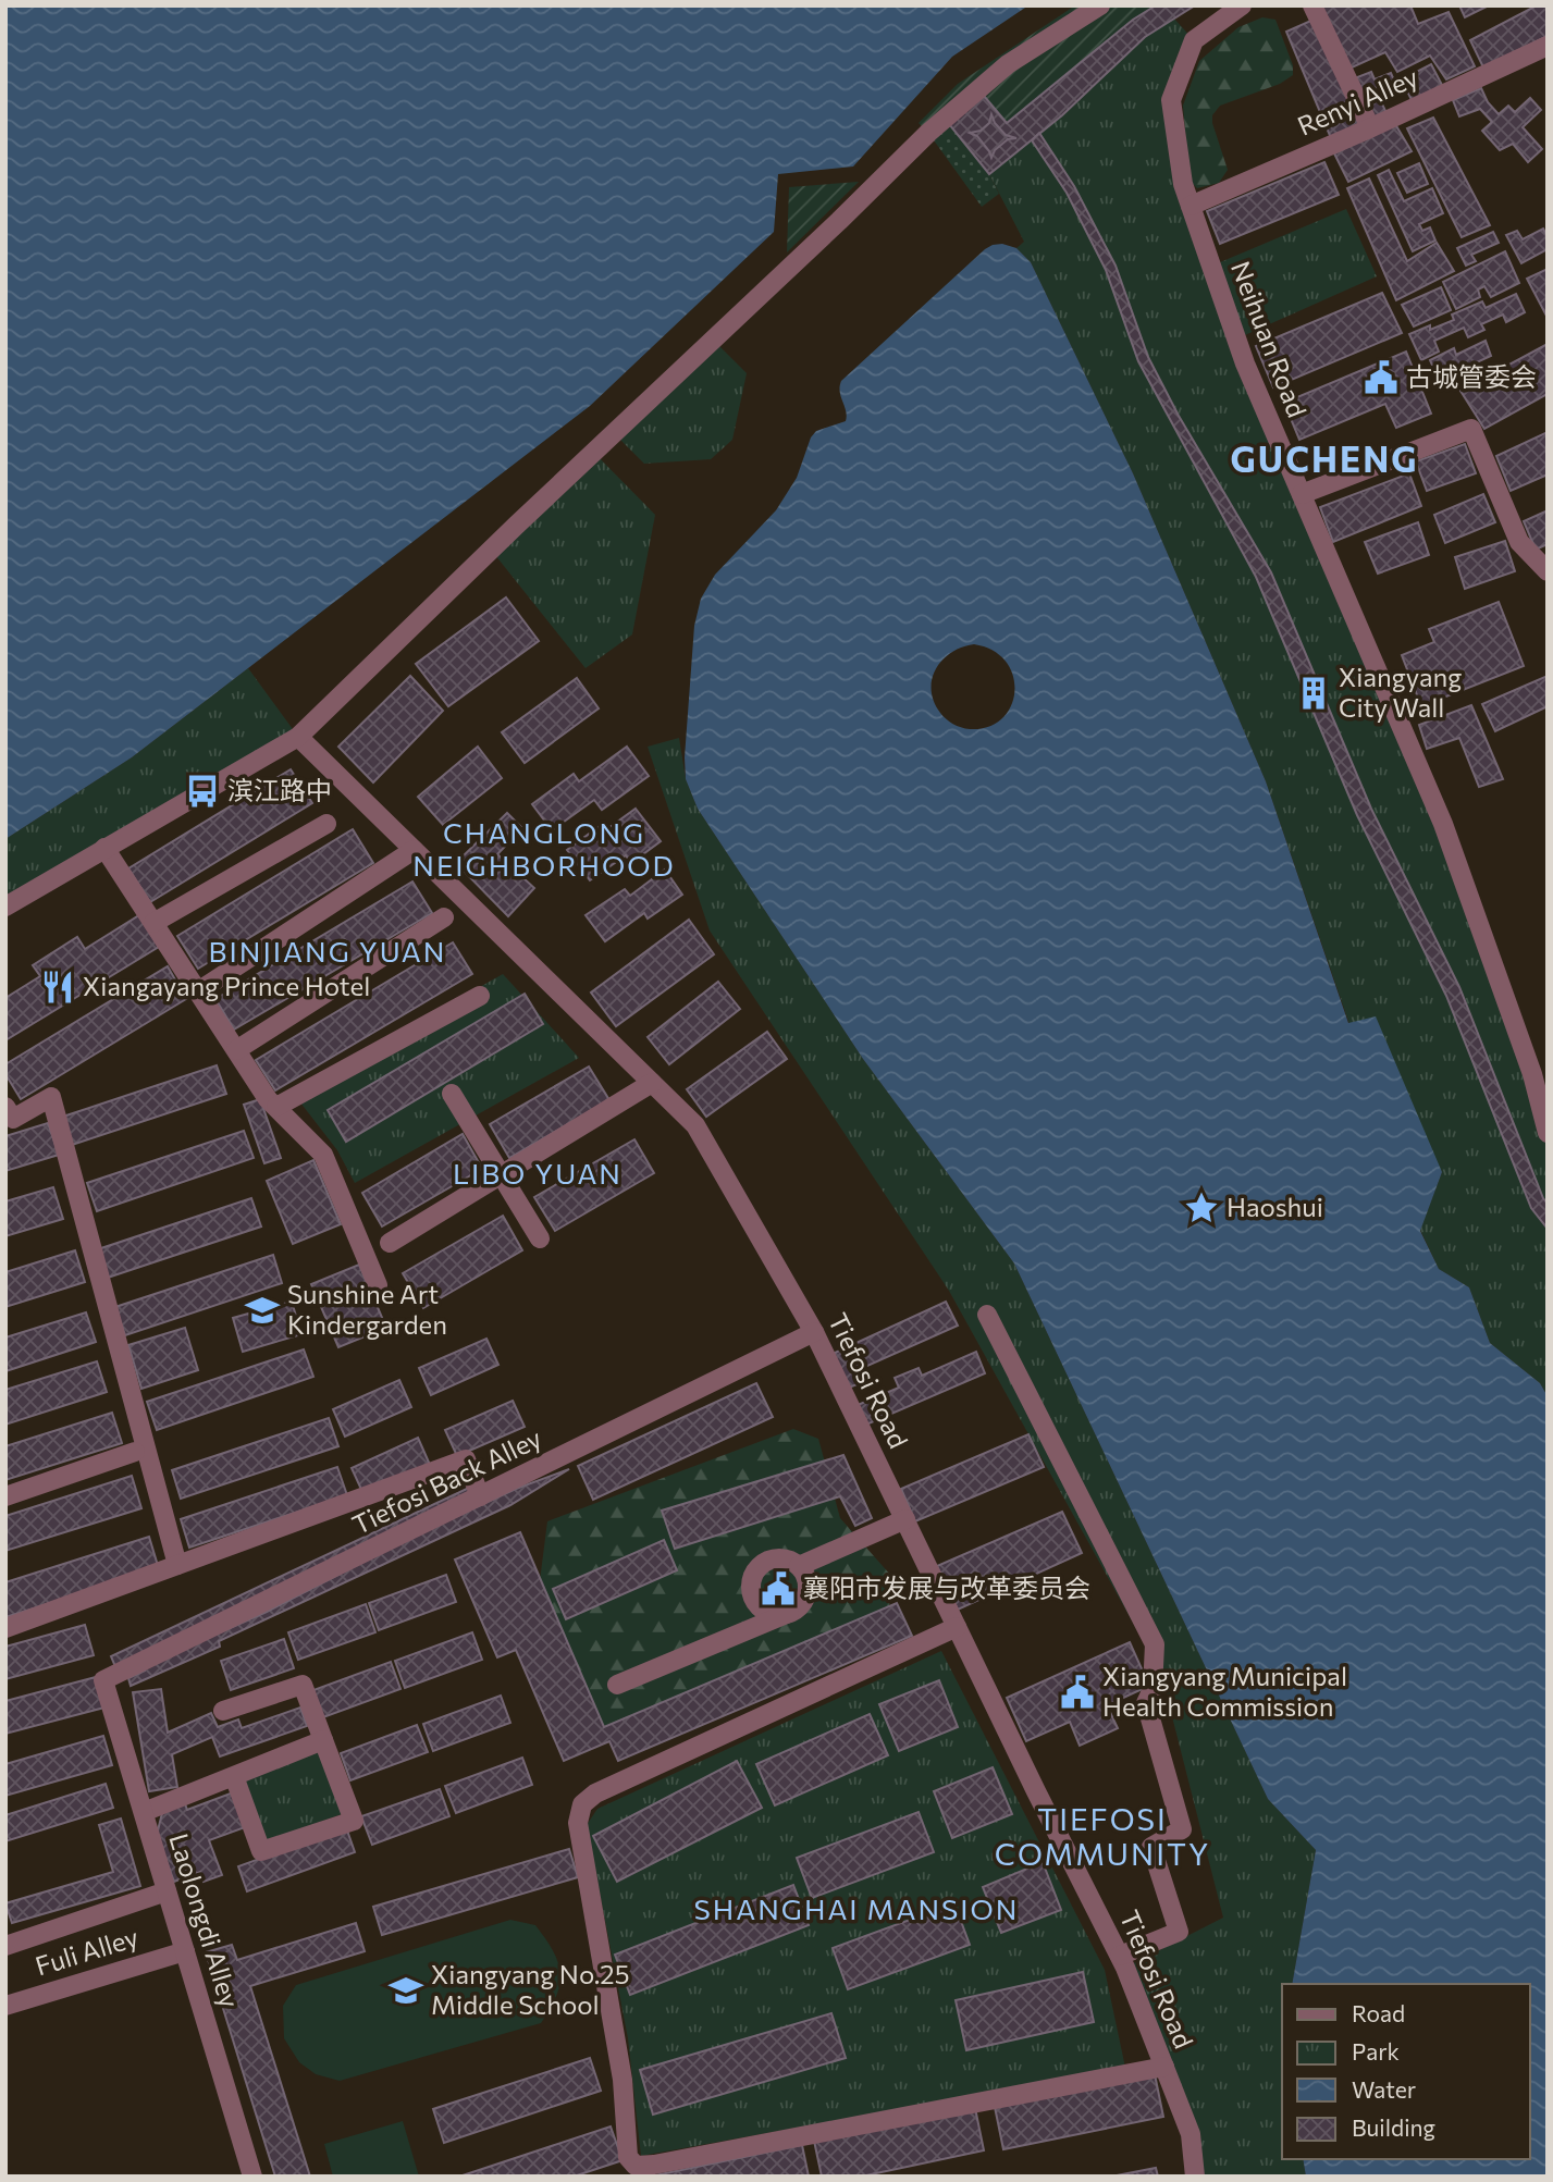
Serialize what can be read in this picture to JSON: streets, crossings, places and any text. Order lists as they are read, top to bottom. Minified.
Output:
{"streets":{"street":["Renyi Alley","Neihuan Road","Tiefosi Road","Tiefosi Back Alley","Laolongdi Alley","Fuli Alley"]},"crossings":[["Renyi Alley","Neihuan Road"],["Tiefosi Road","Tiefosi Back Alley"],["Tiefosi Back Alley","Laolongdi Alley"],["Laolongdi Alley","Fuli Alley"]],"districts":["GUCHENG","CHANGLONG NEIGHBORHOOD","BINJIANG YUAN","LIBO YUAN","TIEFOSI COMMUNITY","SHANGHAI MANSION"],"places":{"public building":["古城管委会","襄阳市发展与改革委员会","Xiangyang Municipal Health Commission"],"building":["Xiangyang City Wall"],"bus stop":["滨江路中"],"restaurant":["Xiangayang Prince Hotel"],"place":["Haoshui"],"school or university":["Sunshine Art Kindergarden","Xiangyang No.25 Middle School"]},"legend":["Road","Park","Water","Building"]}
